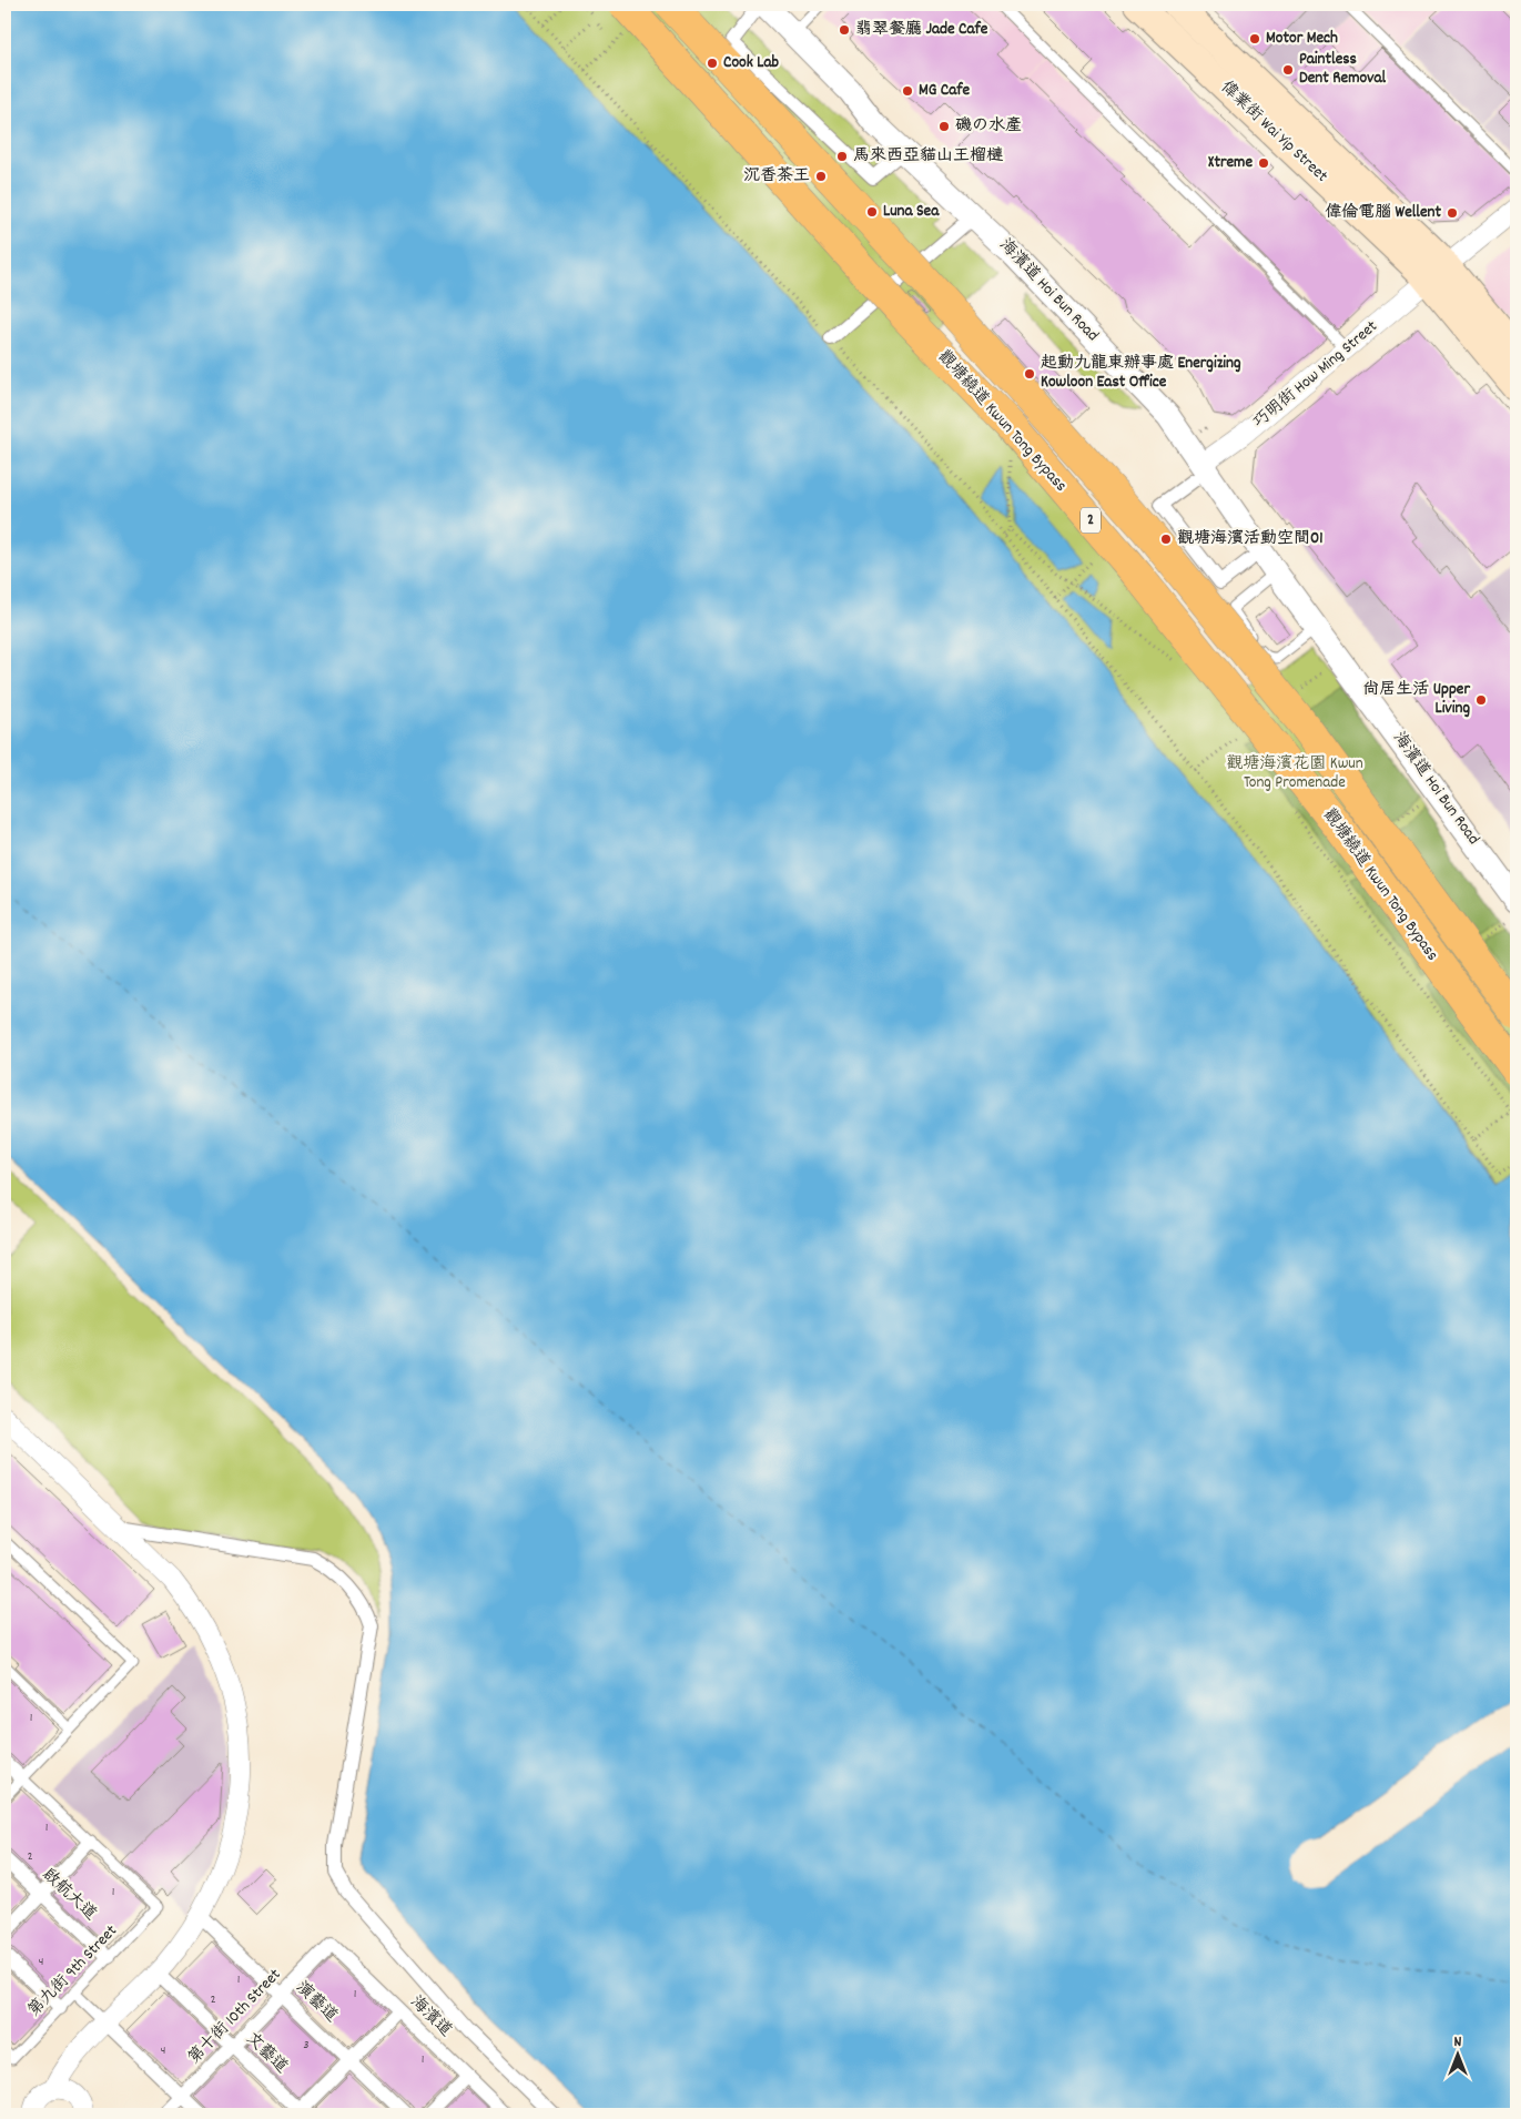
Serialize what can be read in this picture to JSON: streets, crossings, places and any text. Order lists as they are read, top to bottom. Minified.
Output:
{"streets":{"highway":["觀塘繞道 Kwun Tong Bypass","2"],"main road":["偉業街 Wai Yip Street"],"street":["海濱道 Hoi Bun Road","巧明街 How Ming Street","啟航大道","演藝道","第十街 10th Street","海濱道","文藝道"],"lane":["第九街 9th Street"]},"crossings":[["偉業街 Wai Yip Street","巧明街 How Ming Street"],["海濱道 Hoi Bun Road","巧明街 How Ming Street"],["啟航大道","第九街 9th Street"],["演藝道","第十街 10th Street"],["第十街 10th Street","海濱道"],["第十街 10th Street","文藝道"]],"parks":["觀塘海濱花園 Kwun Tong Promenade"],"places":["翡翠餐廳 Jade Cafe","Motor Mech","Cook Lab","Paintless Dent Removal","MG Cafe","磯の水產","馬來西亞貓山王榴槤","Xtreme","沉香茶王","Luna Sea","偉倫電腦 Wellent","起動九龍東辦事處 Energizing Kowloon East Office","觀塘海濱活動空間01","尚居生活 Upper Living"],"house_numbers":["1","1","2","1","4","1","1","2","3","4","1"],"north":"top"}
